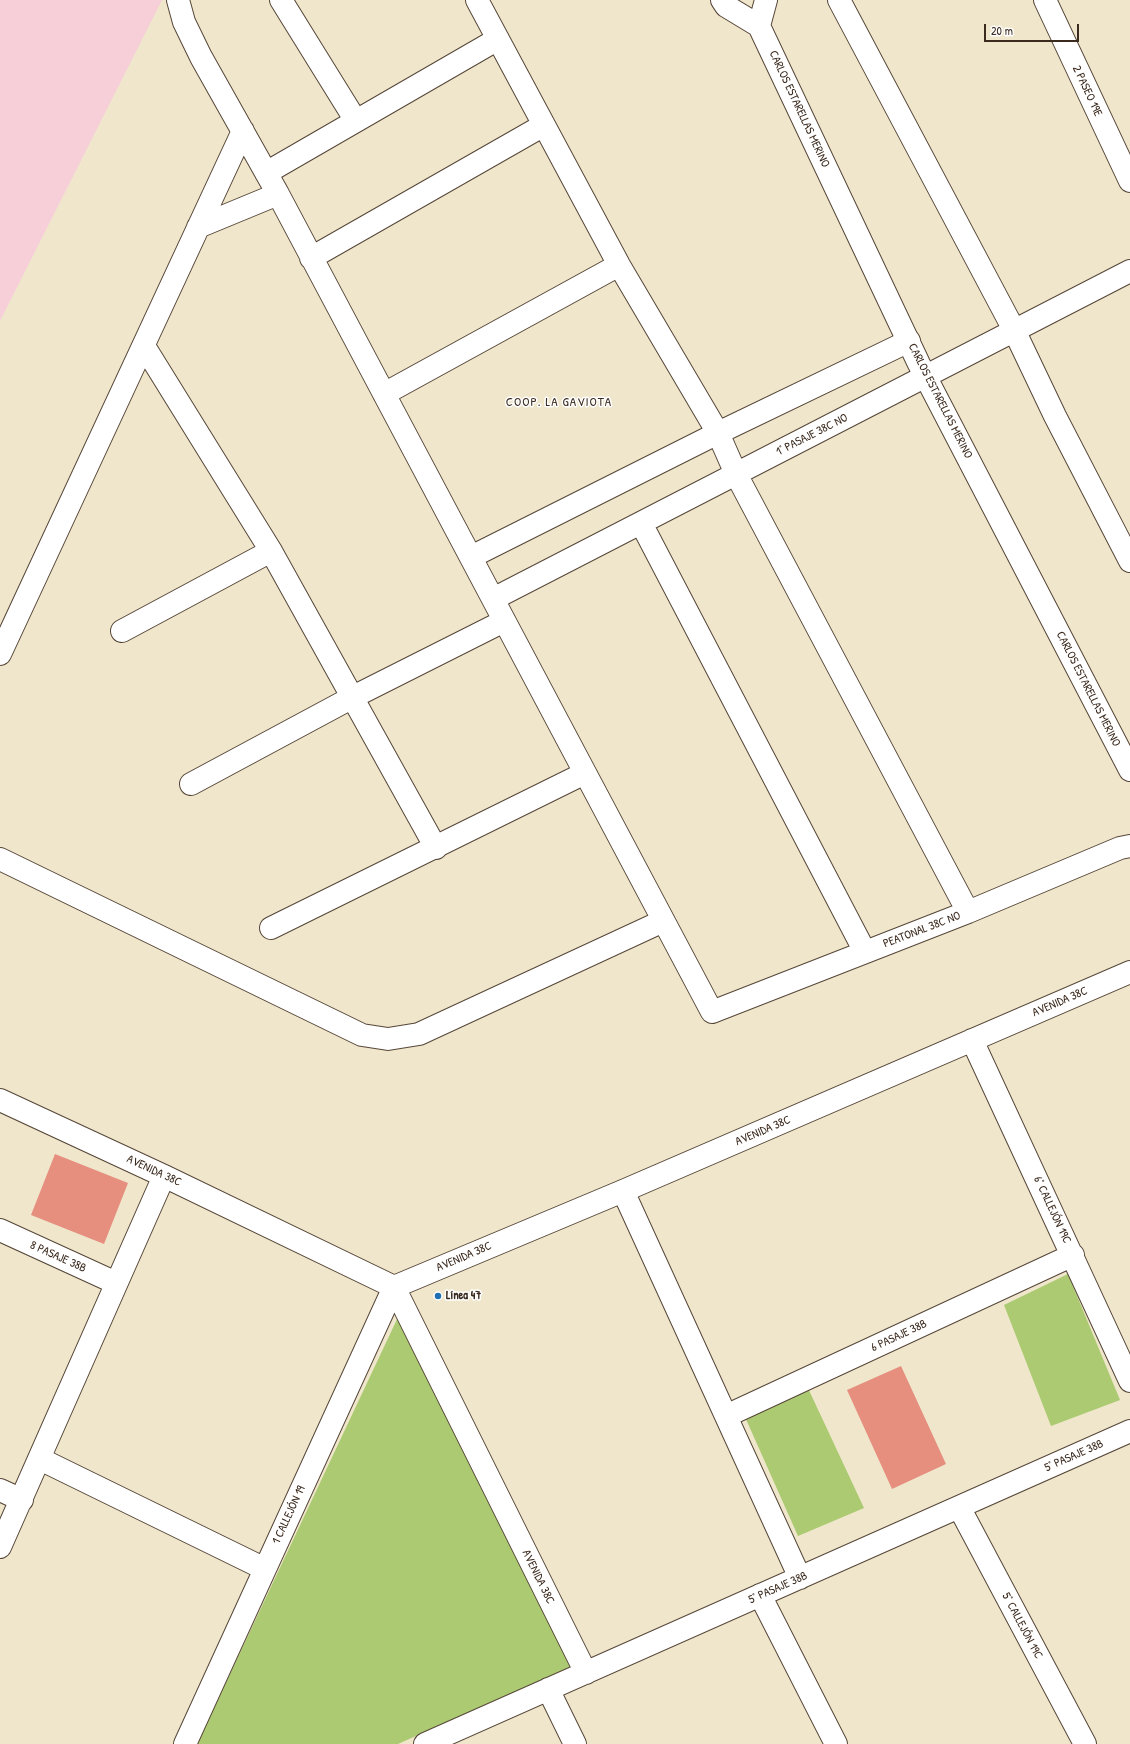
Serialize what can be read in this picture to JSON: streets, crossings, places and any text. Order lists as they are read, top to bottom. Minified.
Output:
{"streets":{"street":["2 PASEO 19E","CARLOS ESTARELLAS MERINO","1° PASAJE 38C NO","PEATONAL 38C NO","AVENIDA 38C","6° CALLEJÓN 19C","8 PASAJE 38B","6 PASAJE 38B","5° PASAJE 38B","1 CALLEJÓN 19","5° CALLEJÓN 19C"]},"crossings":[["CARLOS ESTARELLAS MERINO","1° PASAJE 38C NO"],["AVENIDA 38C","6° CALLEJÓN 19C"],["AVENIDA 38C","5° PASAJE 38B"],["AVENIDA 38C","1 CALLEJÓN 19"],["6° CALLEJÓN 19C","6 PASAJE 38B"],["5° PASAJE 38B","5° CALLEJÓN 19C"]],"districts":["COOP. LA GAVIOTA"],"places":["Línea 47"],"scale_bar":"20 m"}
